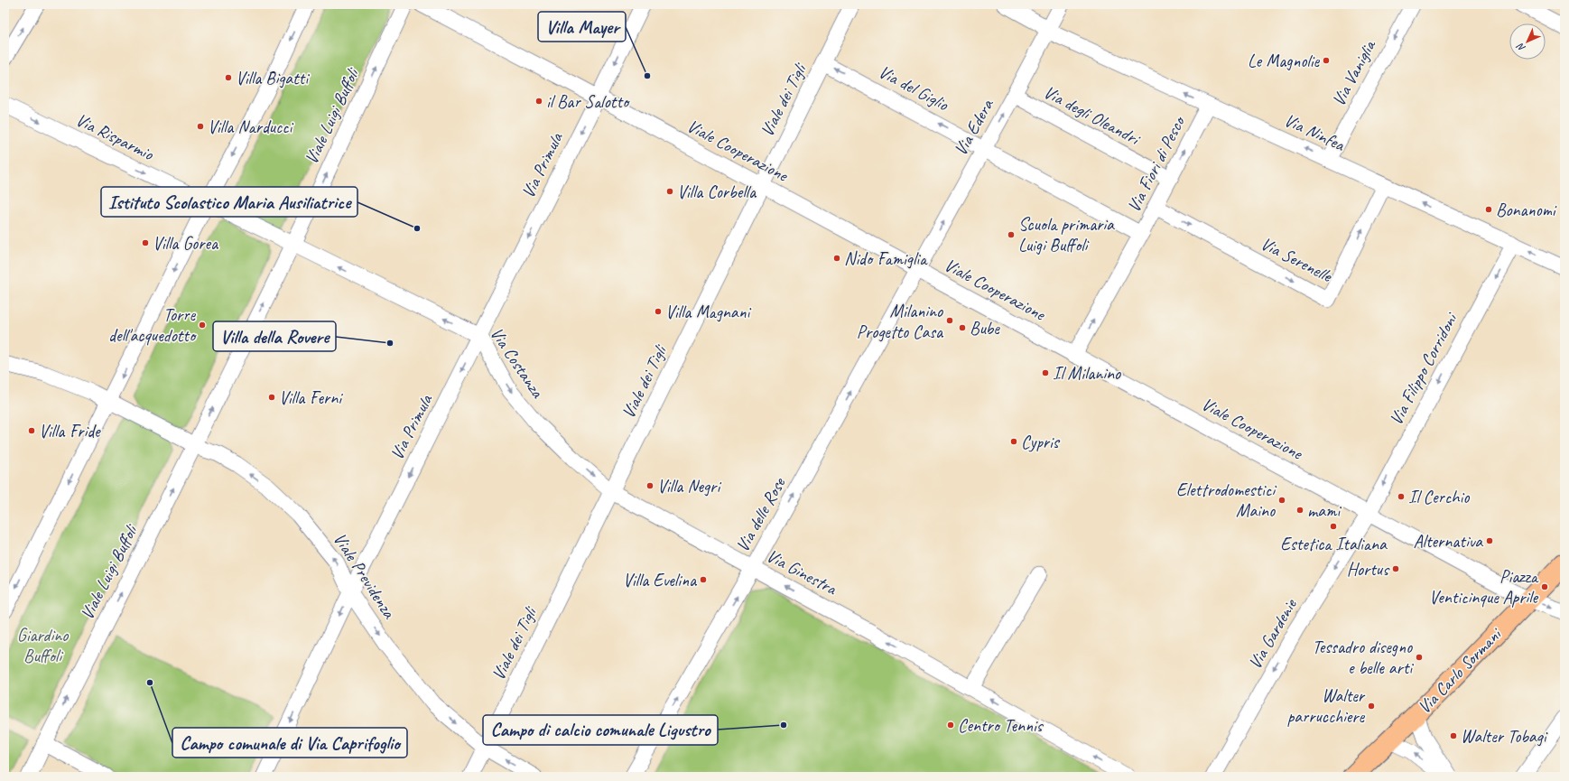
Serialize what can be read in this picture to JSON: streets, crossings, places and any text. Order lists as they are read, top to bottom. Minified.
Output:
{"streets":{"main road":["Via Carlo Sormani"],"street":["Via Vaniglia","Via del Giglio","Viale dei Tigli","Via degli Oleandri","Viale Luigi Buffoli","Via Edera","Via Ninfea","Via Risparmio","Viale Cooperazione","Via Fiori di Pesco","Via Primula","Via Serenelle","Via Costanza","Via Filippo Corridoni","Via delle Rose","Via Ginestra","Viale Previdenza","Via Gardenie"]},"crossings":[["Via Vaniglia","Via Ninfea"],["Via del Giglio","Viale dei Tigli"],["Via del Giglio","Via Edera"],["Via del Giglio","Via Fiori di Pesco"],["Viale dei Tigli","Viale Cooperazione"],["Viale dei Tigli","Via Costanza"],["Viale dei Tigli","Via Ginestra"],["Viale dei Tigli","Viale Previdenza"],["Via degli Oleandri","Via Edera"],["Via degli Oleandri","Via Fiori di Pesco"],["Viale Luigi Buffoli","Via Costanza"],["Viale Luigi Buffoli","Viale Previdenza"],["Via Edera","Via Ninfea"],["Via Edera","Viale Cooperazione"],["Via Edera","Via delle Rose"],["Via Ninfea","Via Fiori di Pesco"],["Via Ninfea","Via Serenelle"],["Via Ninfea","Via Filippo Corridoni"],["Viale Cooperazione","Via Fiori di Pesco"],["Viale Cooperazione","Via Primula"],["Viale Cooperazione","Via Filippo Corridoni"],["Viale Cooperazione","Via delle Rose"],["Viale Cooperazione","Via Gardenie"],["Viale Cooperazione","Via Carlo Sormani"],["Via Fiori di Pesco","Via Serenelle"],["Via Primula","Via Costanza"],["Via Primula","Viale Previdenza"],["Via Costanza","Via Ginestra"],["Via Filippo Corridoni","Via Gardenie"],["Via delle Rose","Via Ginestra"]],"one_way":["Via Vaniglia","Via del Giglio","Via Edera","Via Ninfea","Via Risparmio","Via Fiori di Pesco","Via Primula","Via Filippo Corridoni","Via delle Rose","Via Ginestra","Via Gardenie"],"parks":["Giardino Buffoli"],"places":["Le Magnolie","Villa Mayer","Villa Bigatti","il Bar Salotto","Villa Narducci","Villa Corbella","Bonanomi","Istituto Scolastico Maria Ausiliatrice","Scuola primaria Luigi Buffoli","Villa Gorea","Nido Famiglia","Villa Magnani","Milanino Progetto Casa","Torre dell'acquedotto","Bube","Villa della Rovere","Il Milanino","Villa Ferni","Villa Fride","Cypris","Villa Negri","Il Cerchio","Elettrodomestici Maino","mami","Estetica Italiana","Alternativa","Hortus","Villa Evelina","Piazza Venticinque Aprile","Tessadro disegno e belle arti","Campo comunale di Via Caprifoglio","Walter parrucchiere","Campo di calcio comunale Ligustro","Centro Tennis","Walter Tobagi"],"north":"bottom left"}
